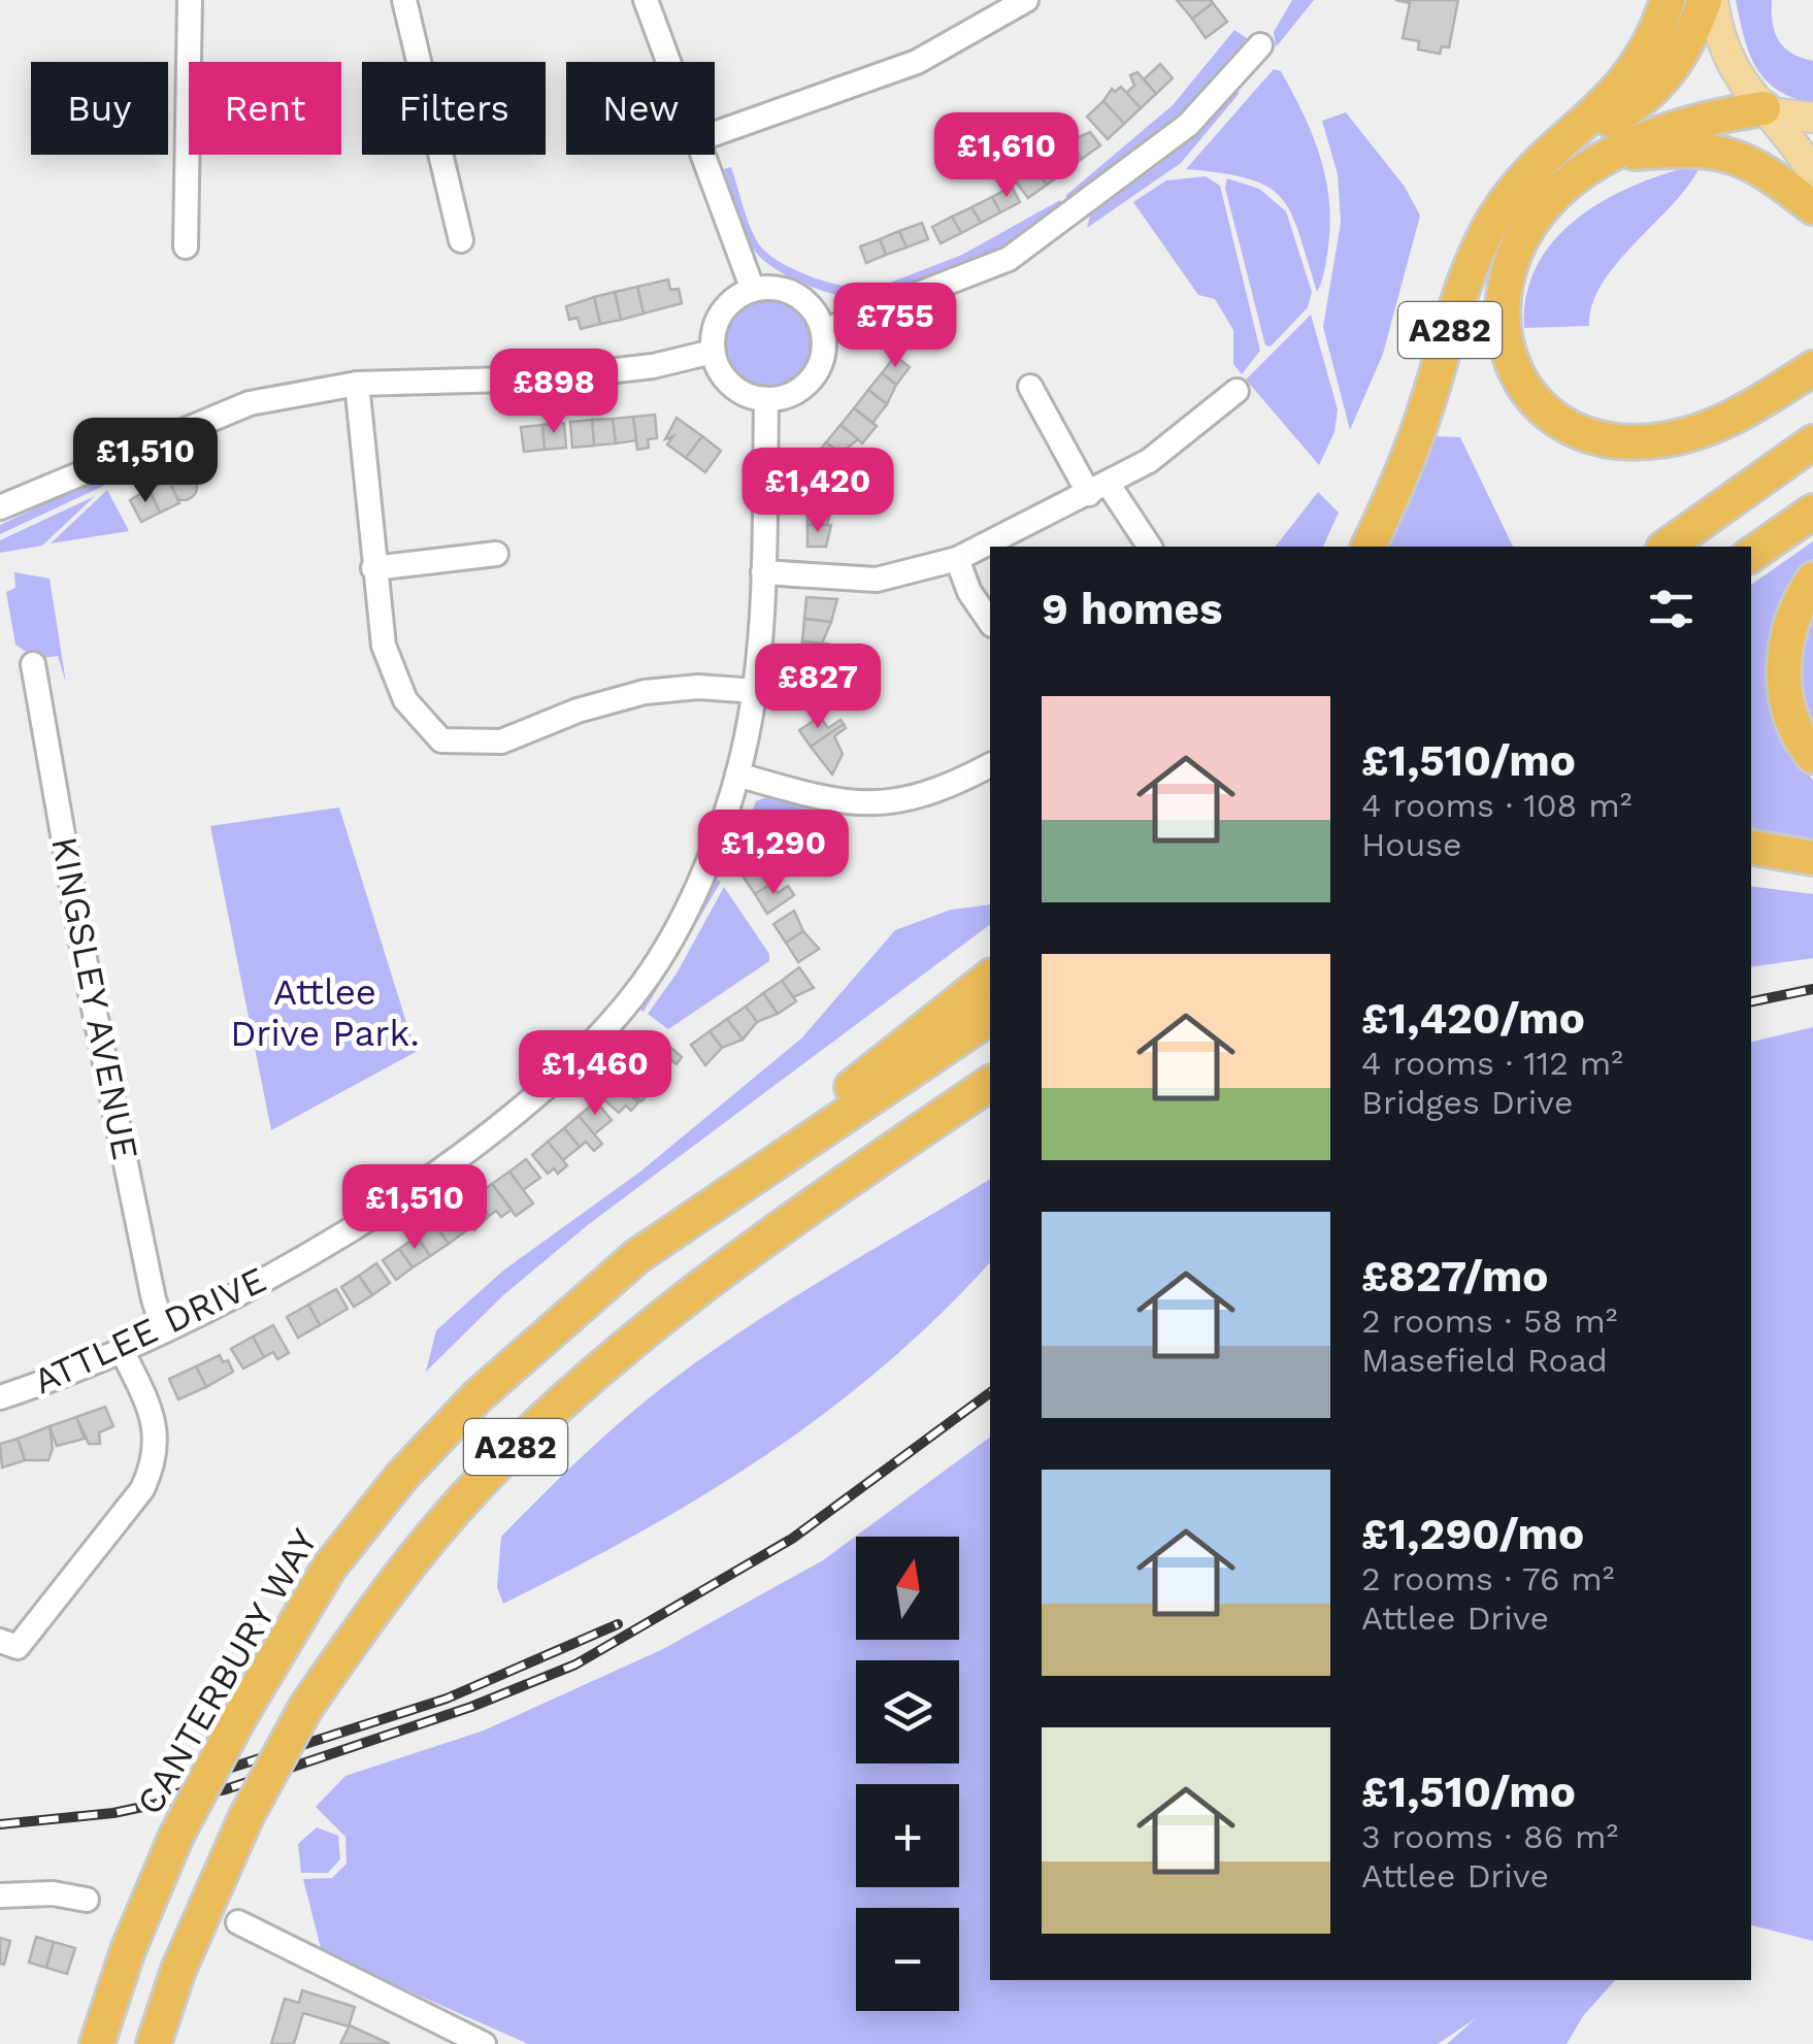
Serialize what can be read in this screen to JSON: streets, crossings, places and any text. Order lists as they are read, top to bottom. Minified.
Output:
{"streets":{"highway":["A282","CANTERBURY WAY"],"street":["KINGSLEY AVENUE","ATTLEE DRIVE"]},"crossings":[["A282","CANTERBURY WAY"],["KINGSLEY AVENUE","ATTLEE DRIVE"]],"parks":["Attlee Drive Park."],"north":"top","page":{"chip":["Buy","Rent","Filters","New"],"price":["£1,610","£755","£898","£1,510","£1,420","£827","£1,290","£1,460","£1,510"],"heading":"9 homes","list":[{"name":"£1,510/mo","note":"4 rooms · 108 m² · House"},{"name":"£1,420/mo","note":"4 rooms · 112 m² · Bridges Drive"},{"name":"£827/mo","note":"2 rooms · 58 m² · Masefield Road"},{"name":"£1,290/mo","note":"2 rooms · 76 m² · Attlee Drive"},{"name":"£1,510/mo","note":"3 rooms · 86 m² · Attlee Drive"}],"map_buttons":["+","−"]}}
